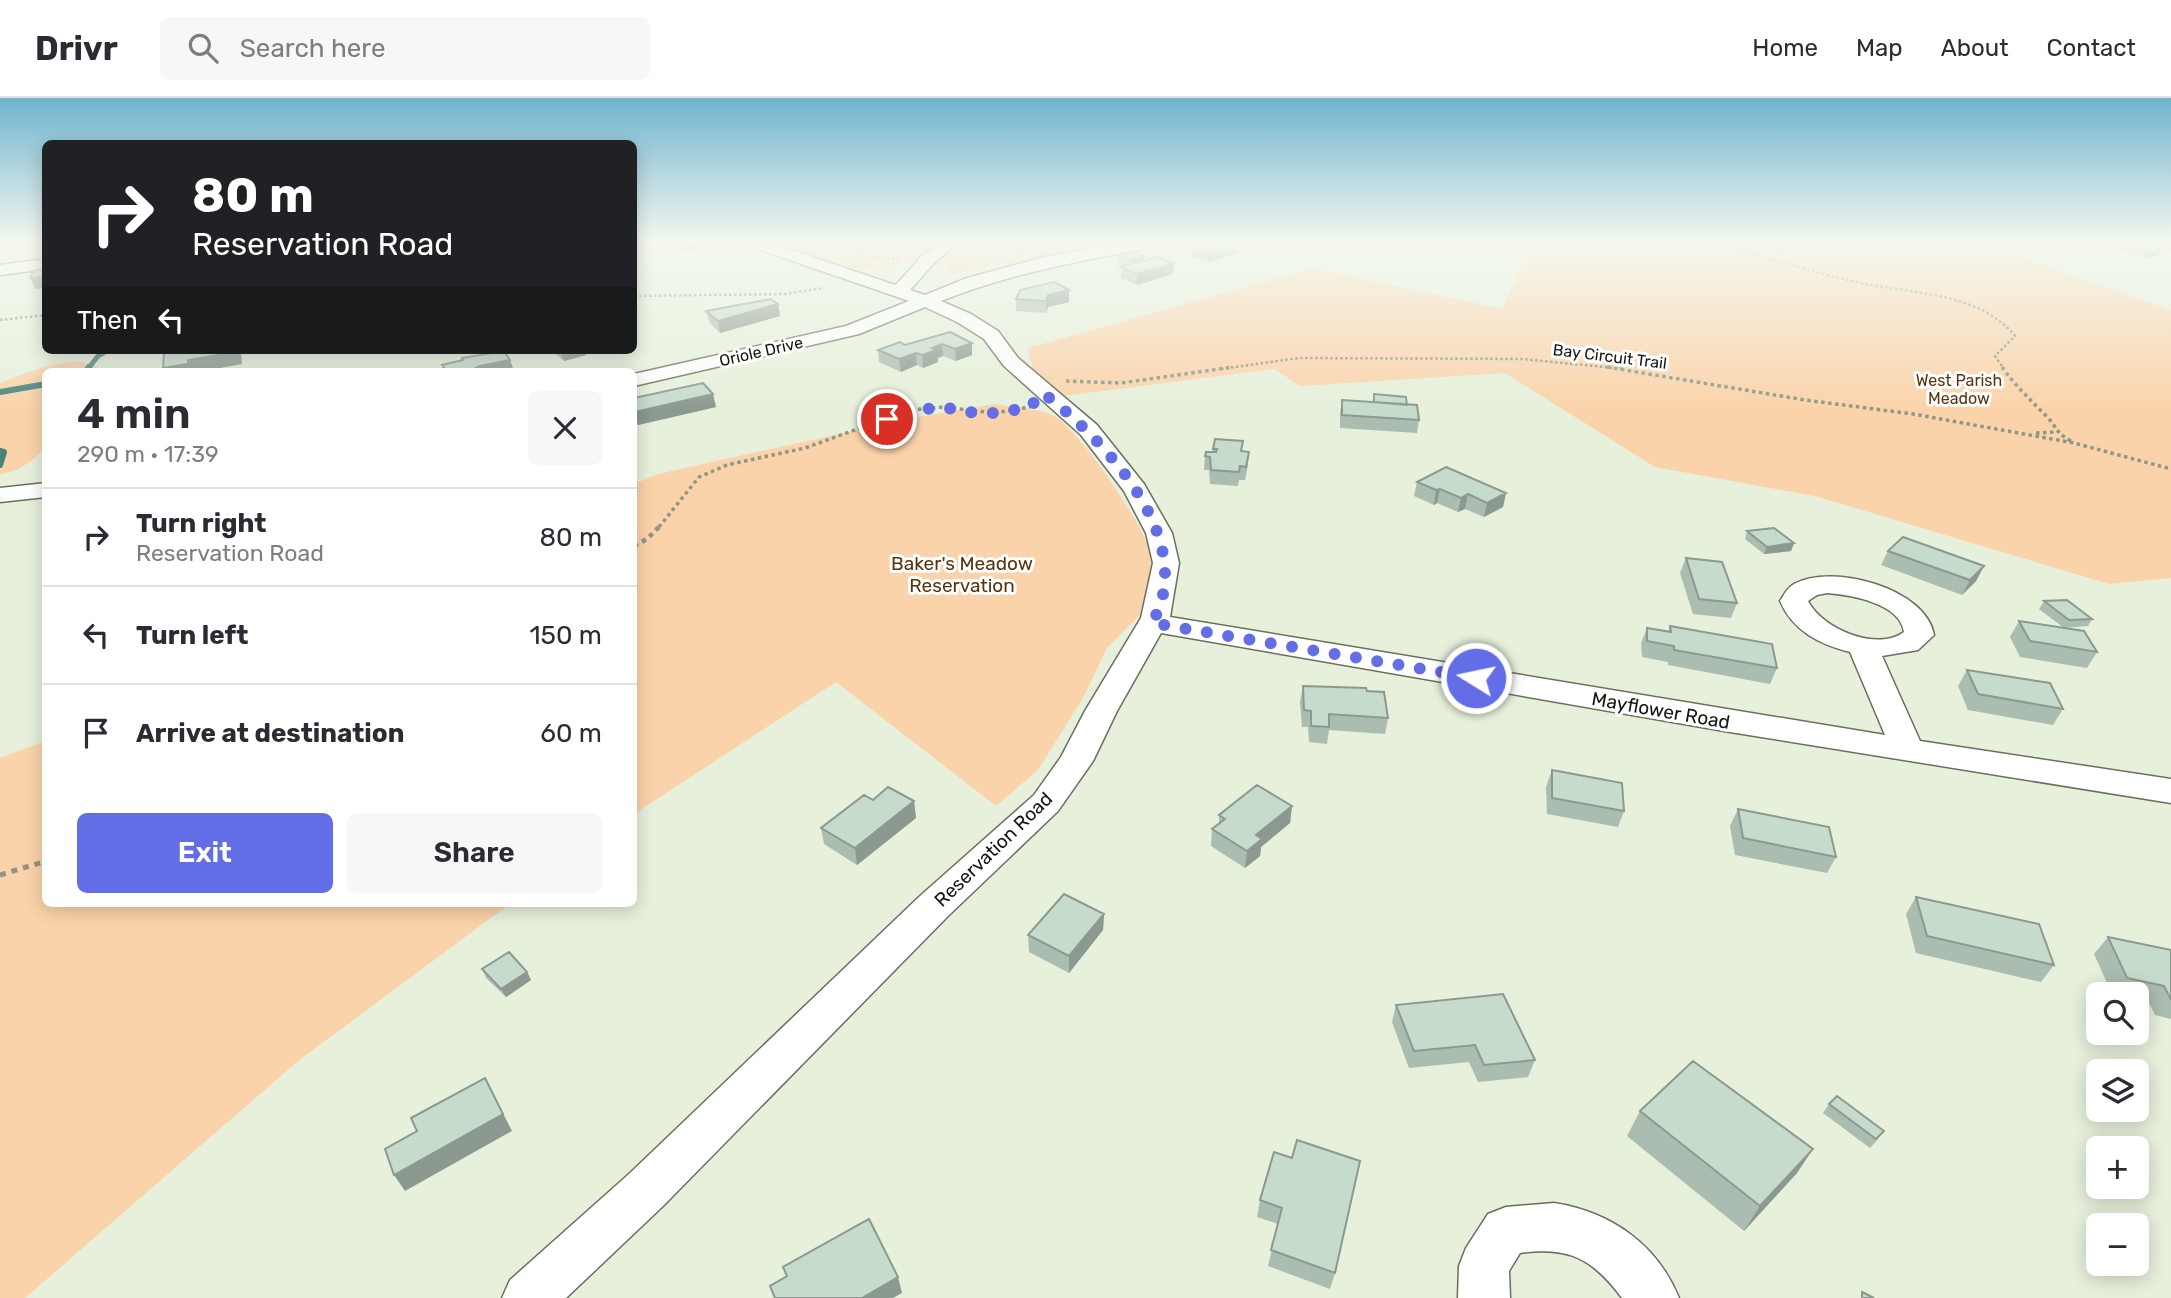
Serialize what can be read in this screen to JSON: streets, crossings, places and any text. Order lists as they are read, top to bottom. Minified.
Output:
{"streets":{"street":["Oriole Drive","Mayflower Road","Reservation Road"],"path":["Bay Circuit Trail"]},"crossings":[["Oriole Drive","Reservation Road"],["Bay Circuit Trail","Reservation Road"],["Mayflower Road","Reservation Road"]],"parks":["West Parish Meadow","Baker's Meadow Reservation"],"page":{"header":"Drivr","search":"Search here","nav":["Home","Map","About","Contact"],"turn":["80 m","Reservation Road"],"then":"Then","heading":["4 min","290 m · 17:39"],"list":[{"name":"Turn right","note":"Reservation Road","value":"80 m"},{"name":"Turn left","value":"150 m"},{"name":"Arrive at destination","value":"60 m"}],"buttons":["Exit","Share"],"map_buttons":["+","−"]}}
